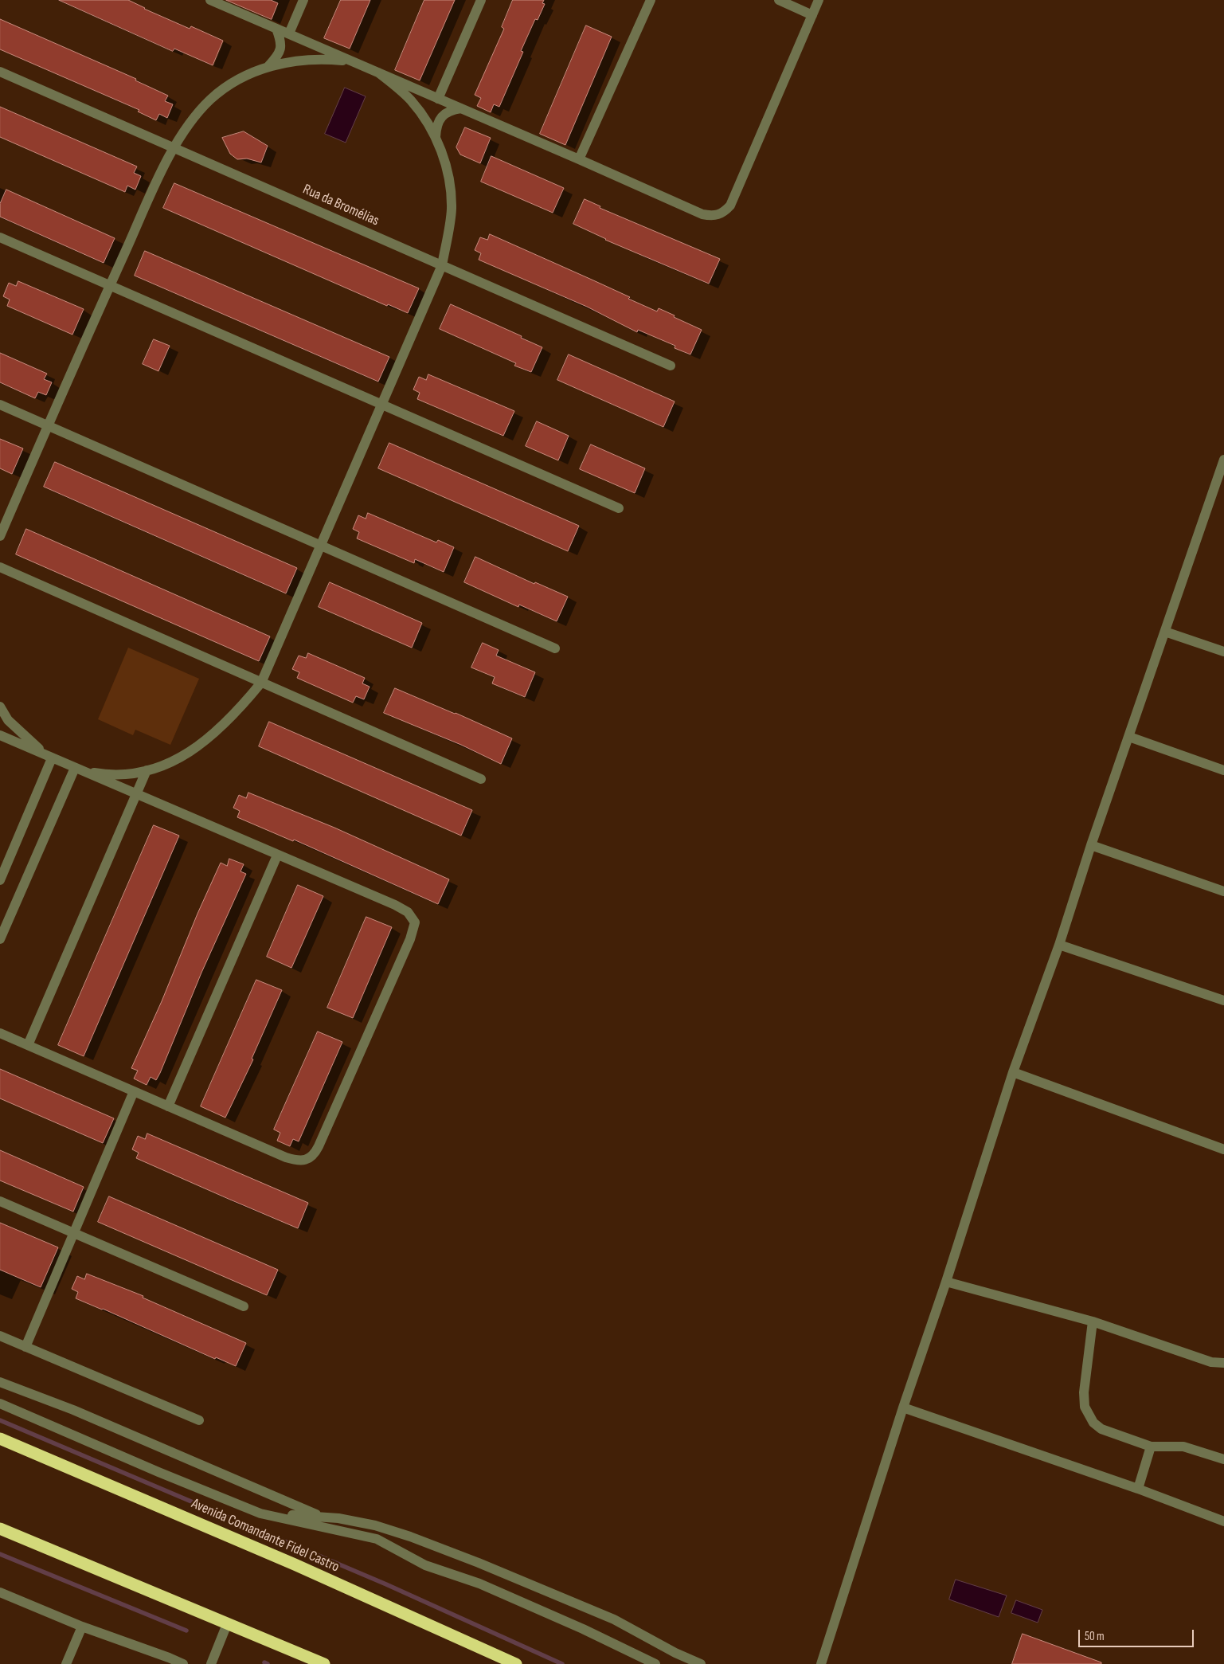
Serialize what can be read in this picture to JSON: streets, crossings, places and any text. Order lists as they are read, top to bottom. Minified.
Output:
{"streets":{"highway":["Avenida Comandante Fidel Castro"],"street":["Rua da Bromélias"]},"scale_bar":"50 m"}
